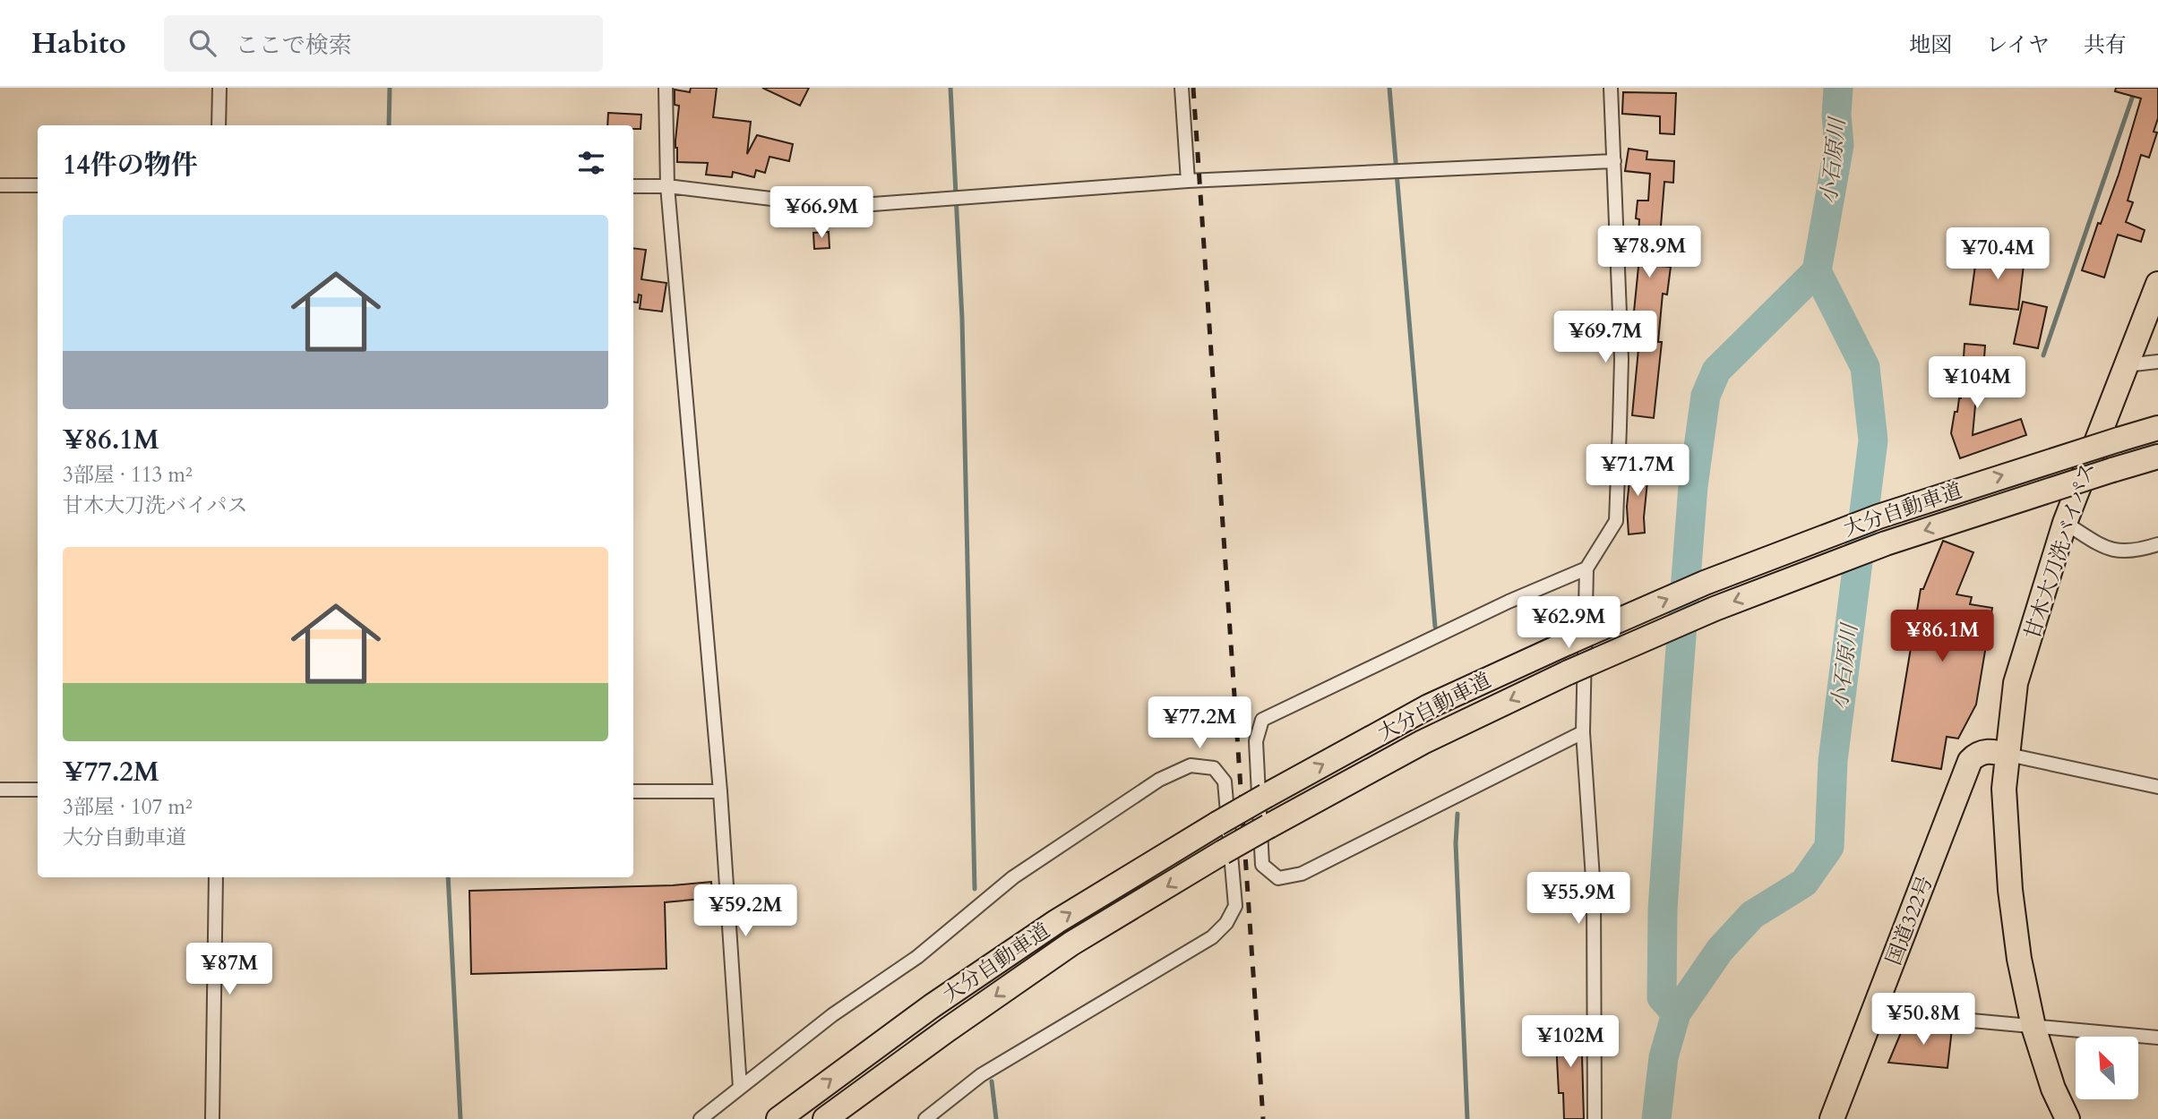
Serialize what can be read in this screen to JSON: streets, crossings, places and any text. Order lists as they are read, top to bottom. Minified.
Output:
{"streets":{"highway":["大分自動車道","甘木大刀洗バイパス","国道322号"]},"crossings":[["甘木大刀洗バイパス","国道322号"]],"water":["小石原川"],"north":"top left","page":{"header":"Habito","search":"ここで検索","nav":["地図","レイヤ","共有"],"heading":"14件の物件","price":["¥66.9M","¥78.9M","¥70.4M","¥69.7M","¥104M","¥71.7M","¥62.9M","¥86.1M","¥77.2M","¥55.9M","¥59.2M","¥87M","¥50.8M","¥102M"],"list":[{"name":"¥86.1M","note":"3部屋 · 113 m² · 甘木大刀洗バイパス"},{"name":"¥77.2M","note":"3部屋 · 107 m² · 大分自動車道"}]}}
